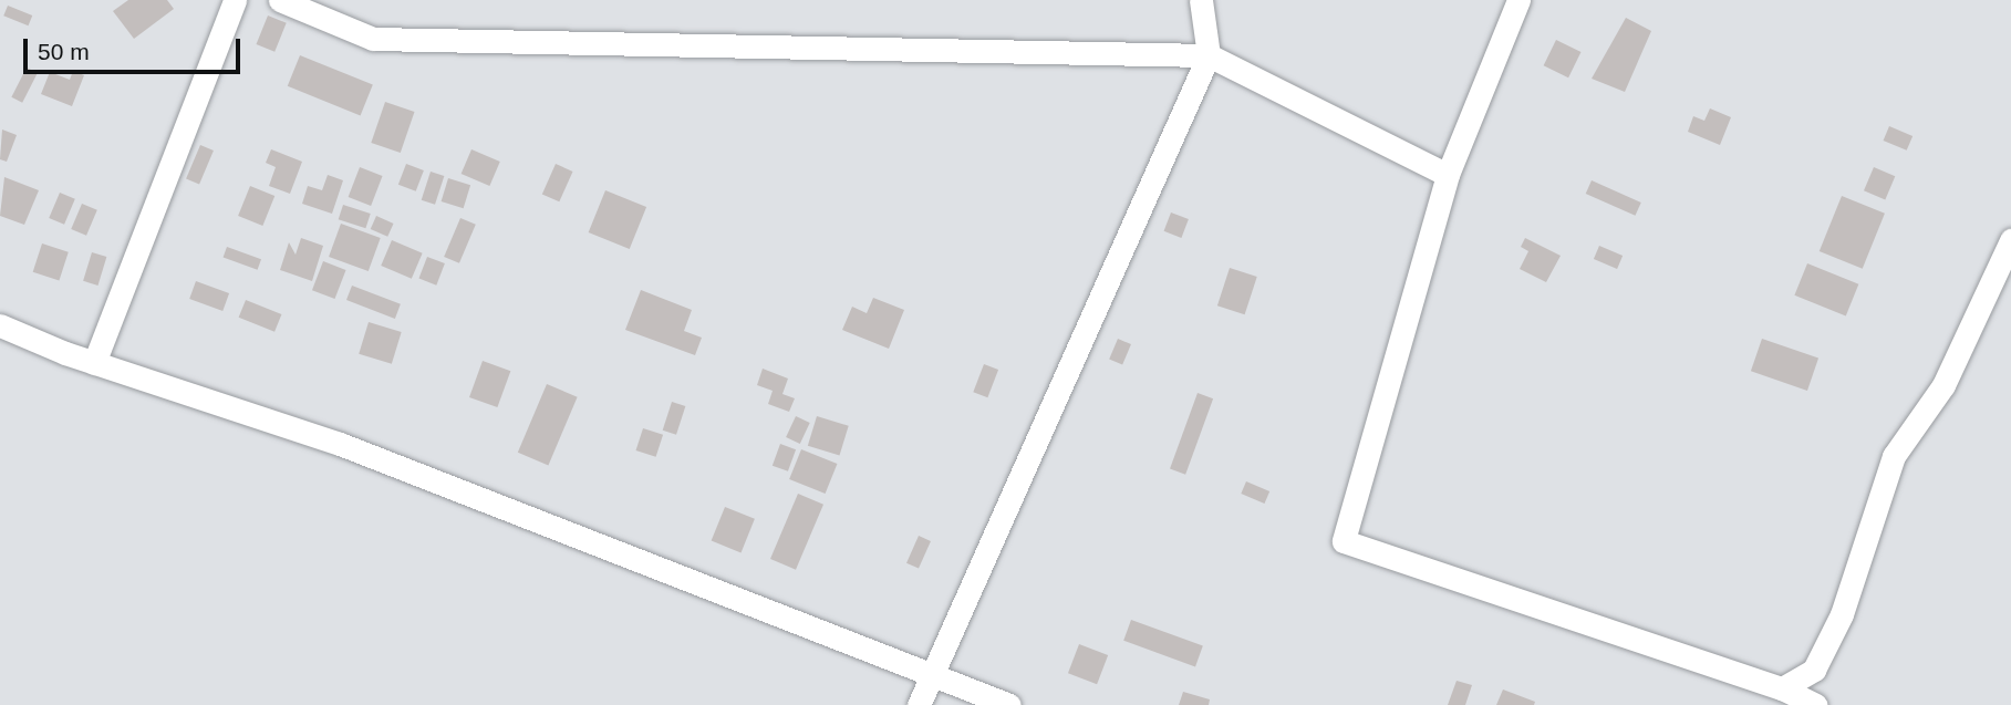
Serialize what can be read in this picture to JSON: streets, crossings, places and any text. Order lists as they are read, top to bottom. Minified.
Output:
{"scale_bar":"50 m"}
